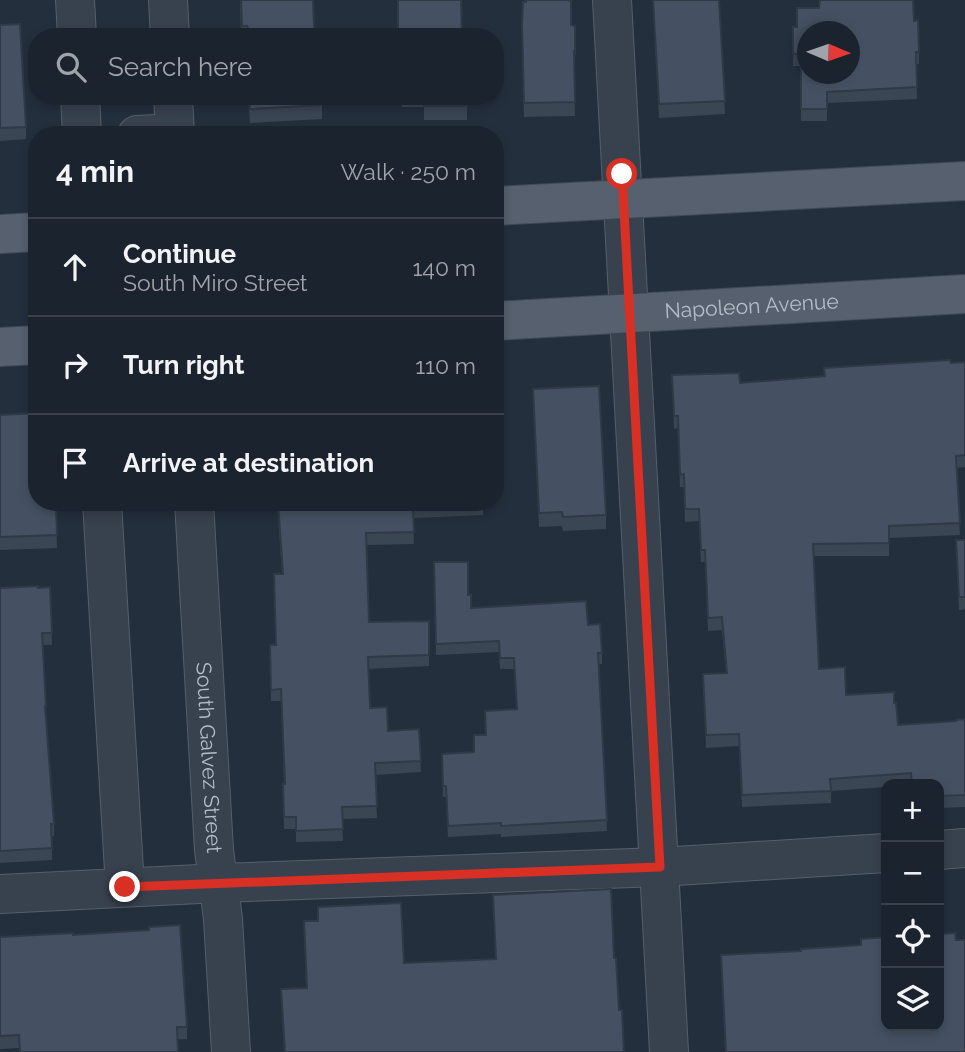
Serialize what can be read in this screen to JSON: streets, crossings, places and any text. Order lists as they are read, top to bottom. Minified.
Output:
{"streets":{"main road":["Napoleon Avenue"],"street":["South Galvez Street"]},"north":"right","page":{"search":"Search here","heading":["4 min","Walk · 250 m"],"list":[["Continue","South Miro Street","140 m"],["Turn right","110 m"],"Arrive at destination"],"map_buttons":["+","−"]}}
